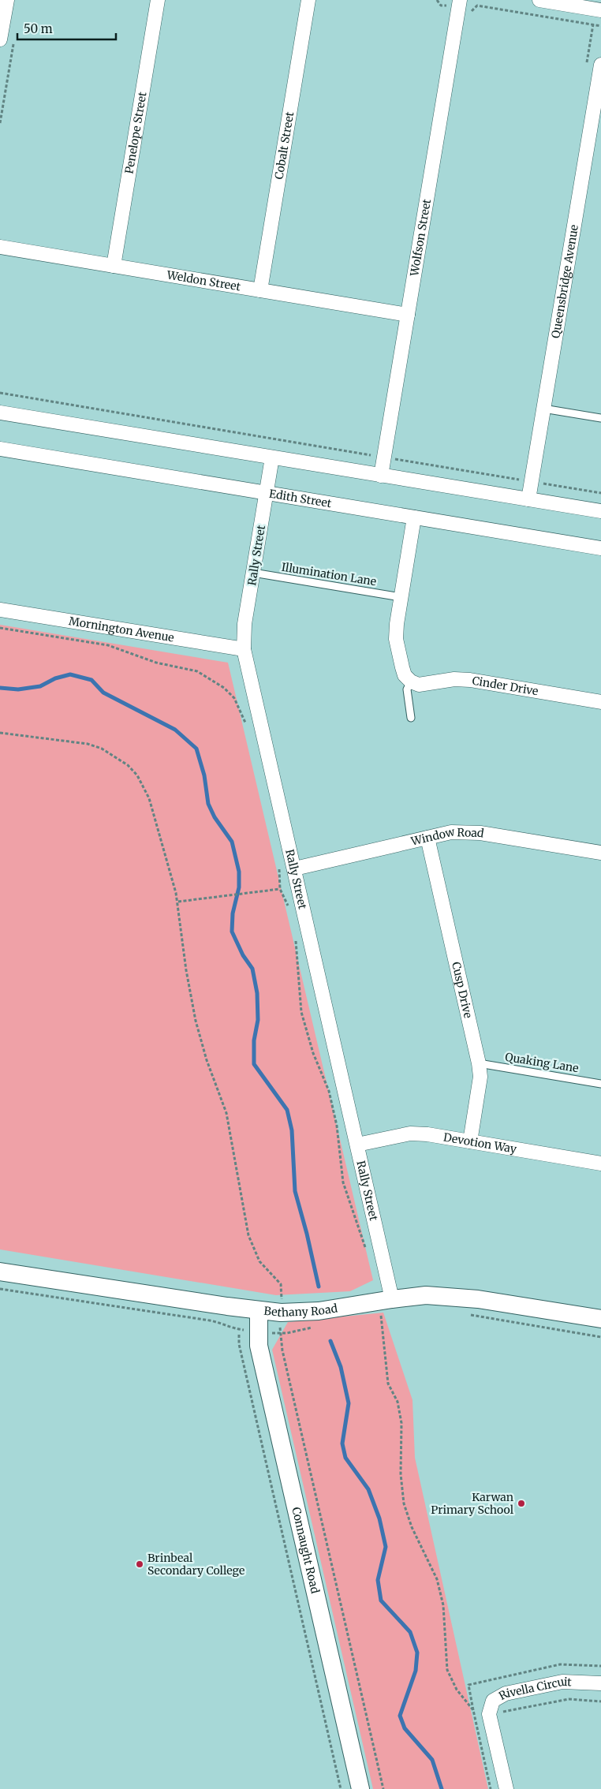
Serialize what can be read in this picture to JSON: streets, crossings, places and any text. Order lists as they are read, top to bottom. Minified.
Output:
{"streets":{"street":["Penelope Street","Cobalt Street","Wolfson Street","Weldon Street","Queensbridge Avenue","Edith Street","Rally Street","Mornington Avenue","Cinder Drive","Window Road","Cusp Drive","Devotion Way","Bethany Road","Connaught Road","Rivella Circuit"],"lane":["Illumination Lane","Quaking Lane"]},"crossings":[["Penelope Street","Weldon Street"],["Cobalt Street","Weldon Street"],["Wolfson Street","Weldon Street"],["Edith Street","Rally Street"],["Rally Street","Illumination Lane"],["Rally Street","Mornington Avenue"],["Rally Street","Window Road"],["Rally Street","Devotion Way"],["Rally Street","Bethany Road"],["Window Road","Cusp Drive"],["Cusp Drive","Quaking Lane"],["Cusp Drive","Devotion Way"],["Bethany Road","Connaught Road"]],"places":["Karwan Primary School","Brinbeal Secondary College"],"scale_bar":"50 m"}
